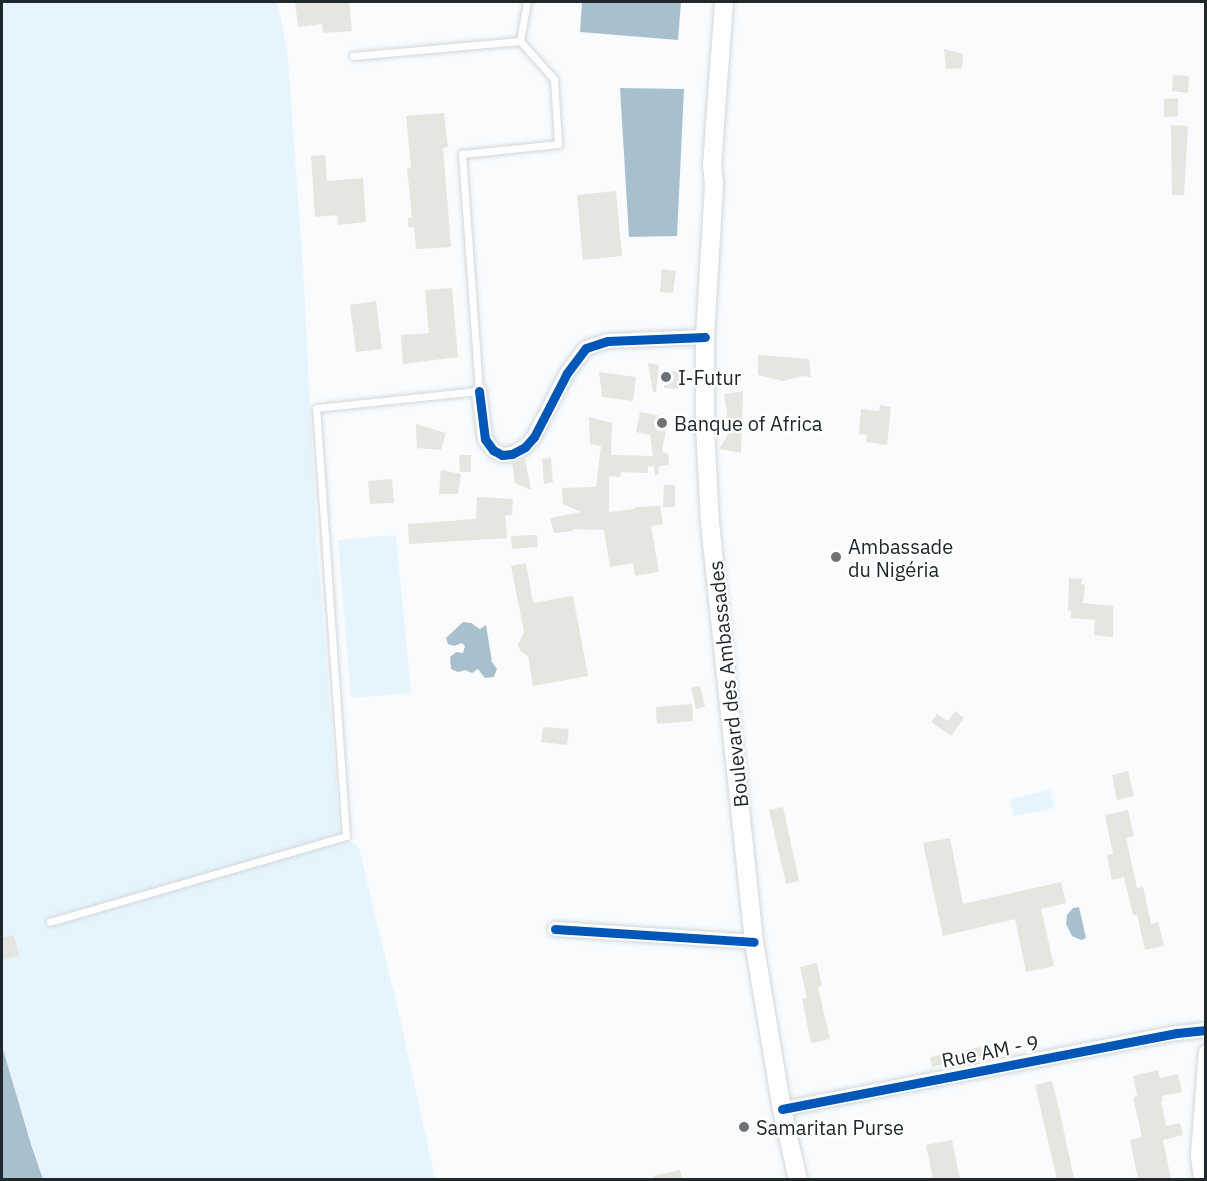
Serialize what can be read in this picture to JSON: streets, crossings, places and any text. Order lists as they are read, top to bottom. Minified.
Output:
{"streets":{"main road":["Boulevard des Ambassades"],"street":["Rue AM - 9"]},"crossings":[["Boulevard des Ambassades","Rue AM - 9"]],"places":["I-Futur","Banque of Africa","Ambassade du Nigéria","Samaritan Purse"]}
